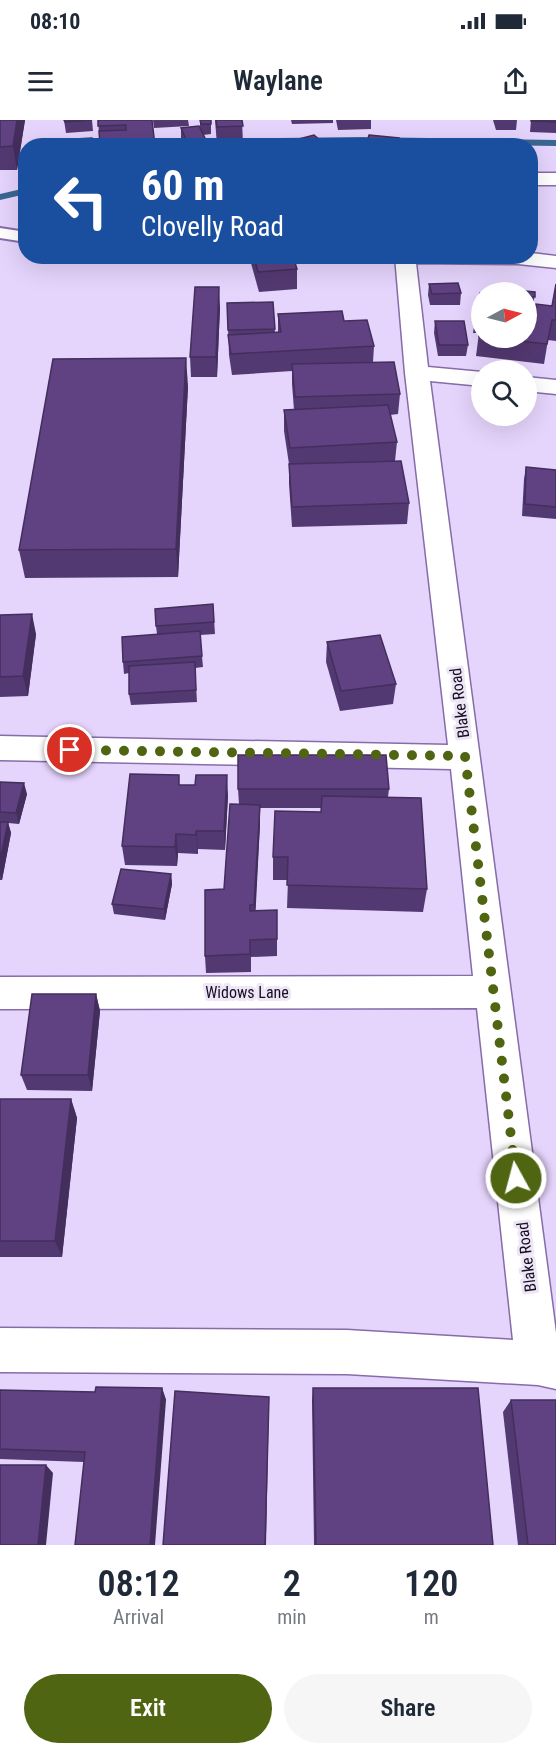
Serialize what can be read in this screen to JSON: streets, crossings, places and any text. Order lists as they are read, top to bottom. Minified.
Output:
{"streets":{"street":["Blake Road","Widows Lane"]},"crossings":[["Blake Road","Widows Lane"]],"north":"right","page":{"status":"08:10","header":"Waylane","turn":["60 m","Clovelly Road"],"eta":["08:12","Arrival","2","min","120","m"],"buttons":["Exit","Share"]}}
